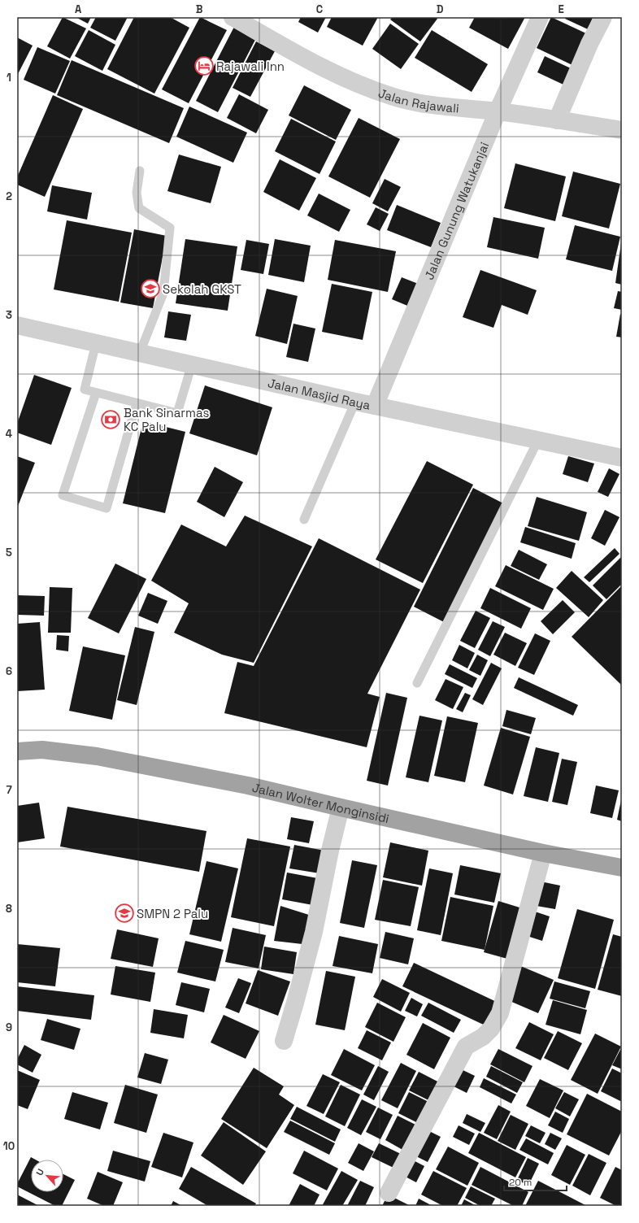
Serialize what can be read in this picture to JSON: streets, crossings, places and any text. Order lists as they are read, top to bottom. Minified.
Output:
{"streets":{"highway":["Jalan Wolter Monginsidi"],"street":["Jalan Rajawali","Jalan Gunung Watukanjai","Jalan Masjid Raya"]},"crossings":[["Jalan Rajawali","Jalan Gunung Watukanjai"],["Jalan Gunung Watukanjai","Jalan Masjid Raya"]],"places":{"hotel":["Rajawali Inn"],"school or university":["Sekolah GKST","SMPN 2 Palu"],"bank":["Bank Sinarmas KC Palu"]},"scale_bar":"20 m","north":"top left","grid":{"columns":["A","B","C","D","E"],"rows":["1","2","3","4","5","6","7","8","9","10"]}}
